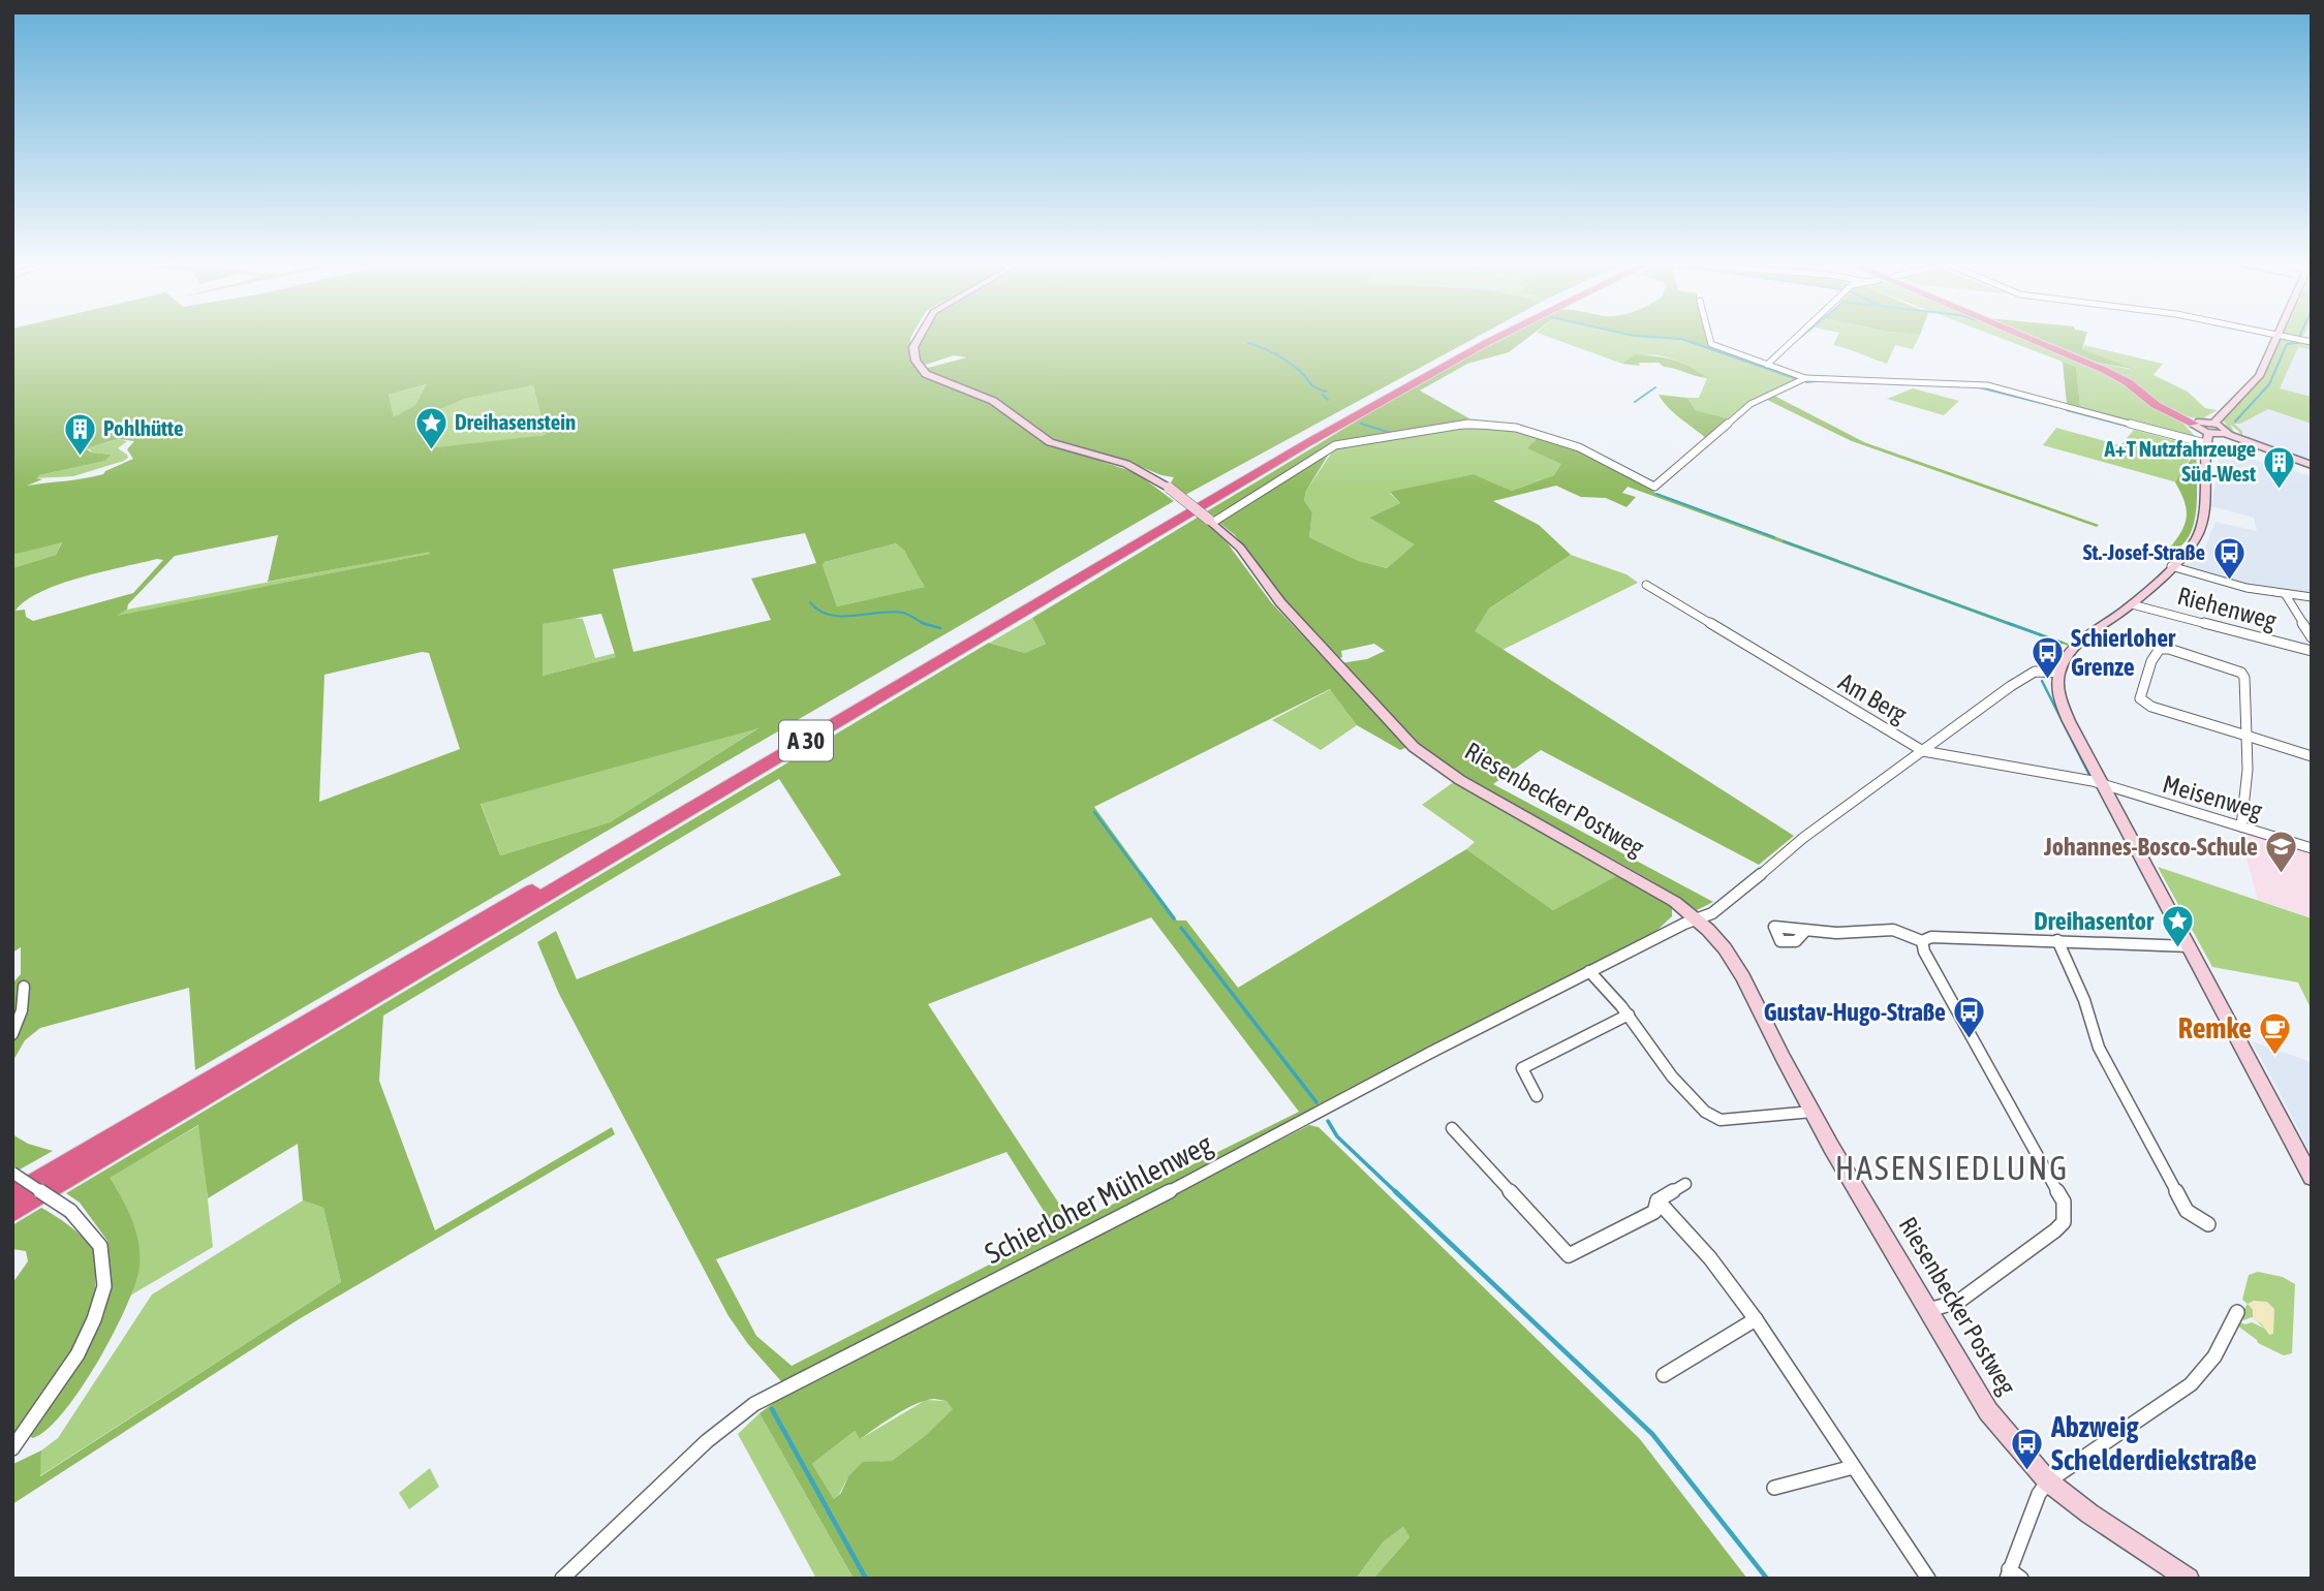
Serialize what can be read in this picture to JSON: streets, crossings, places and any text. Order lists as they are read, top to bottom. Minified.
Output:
{"streets":{"highway":["A 30"],"street":["Riehenweg","Am Berg","Meisenweg","Riesenbecker Postweg","Schierloher Mühlenweg"]},"crossings":[["Am Berg","Meisenweg"],["Riesenbecker Postweg","Schierloher Mühlenweg"]],"districts":["HASENSIEDLUNG"],"places":{"place":["Dreihasenstein","Dreihasentor"],"building":["Pohlhütte","A+T Nutzfahrzeuge Süd-West"],"bus stop":["St.-Josef-Straße","Schierloher Grenze","Gustav-Hugo-Straße","Abzweig Schelderdiekstraße"],"school or university":["Johannes-Bosco-Schule"],"cafe":["Remke"]}}
